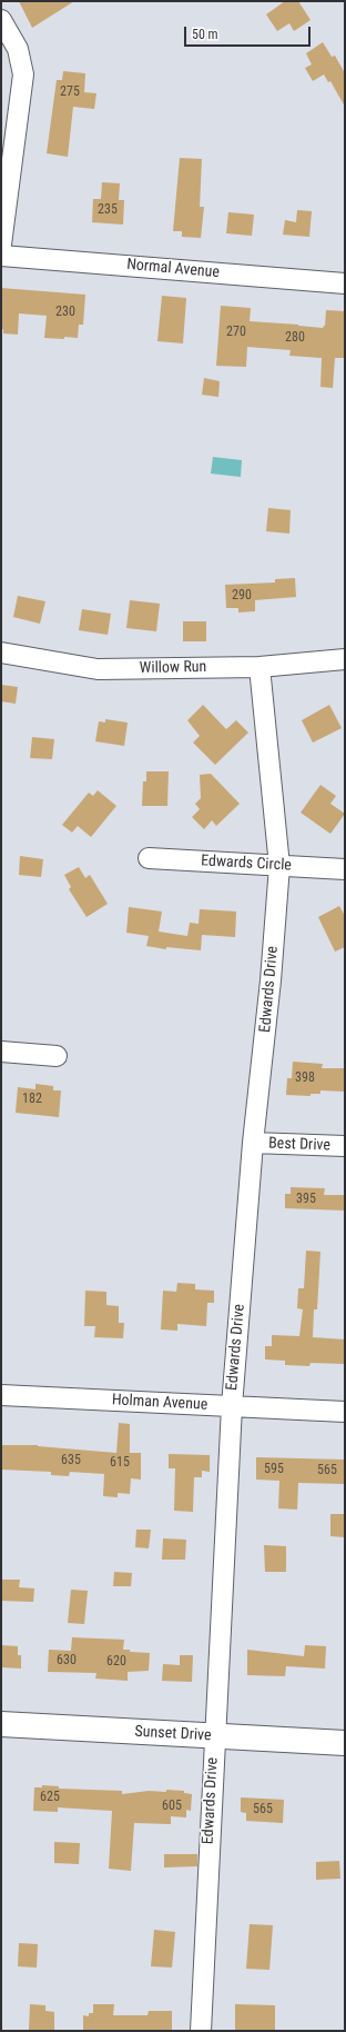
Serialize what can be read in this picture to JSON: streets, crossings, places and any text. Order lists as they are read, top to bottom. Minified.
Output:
{"streets":{"street":["Normal Avenue","Willow Run","Edwards Circle","Edwards Drive","Best Drive","Holman Avenue","Sunset Drive"]},"crossings":[["Willow Run","Edwards Drive"],["Edwards Circle","Edwards Drive"],["Edwards Drive","Best Drive"],["Edwards Drive","Holman Avenue"],["Edwards Drive","Sunset Drive"]],"house_numbers":["275","235","230","270","280","290","398","182","395","635","615","595","565","630","620","625","605","565"],"scale_bar":"50 m"}
